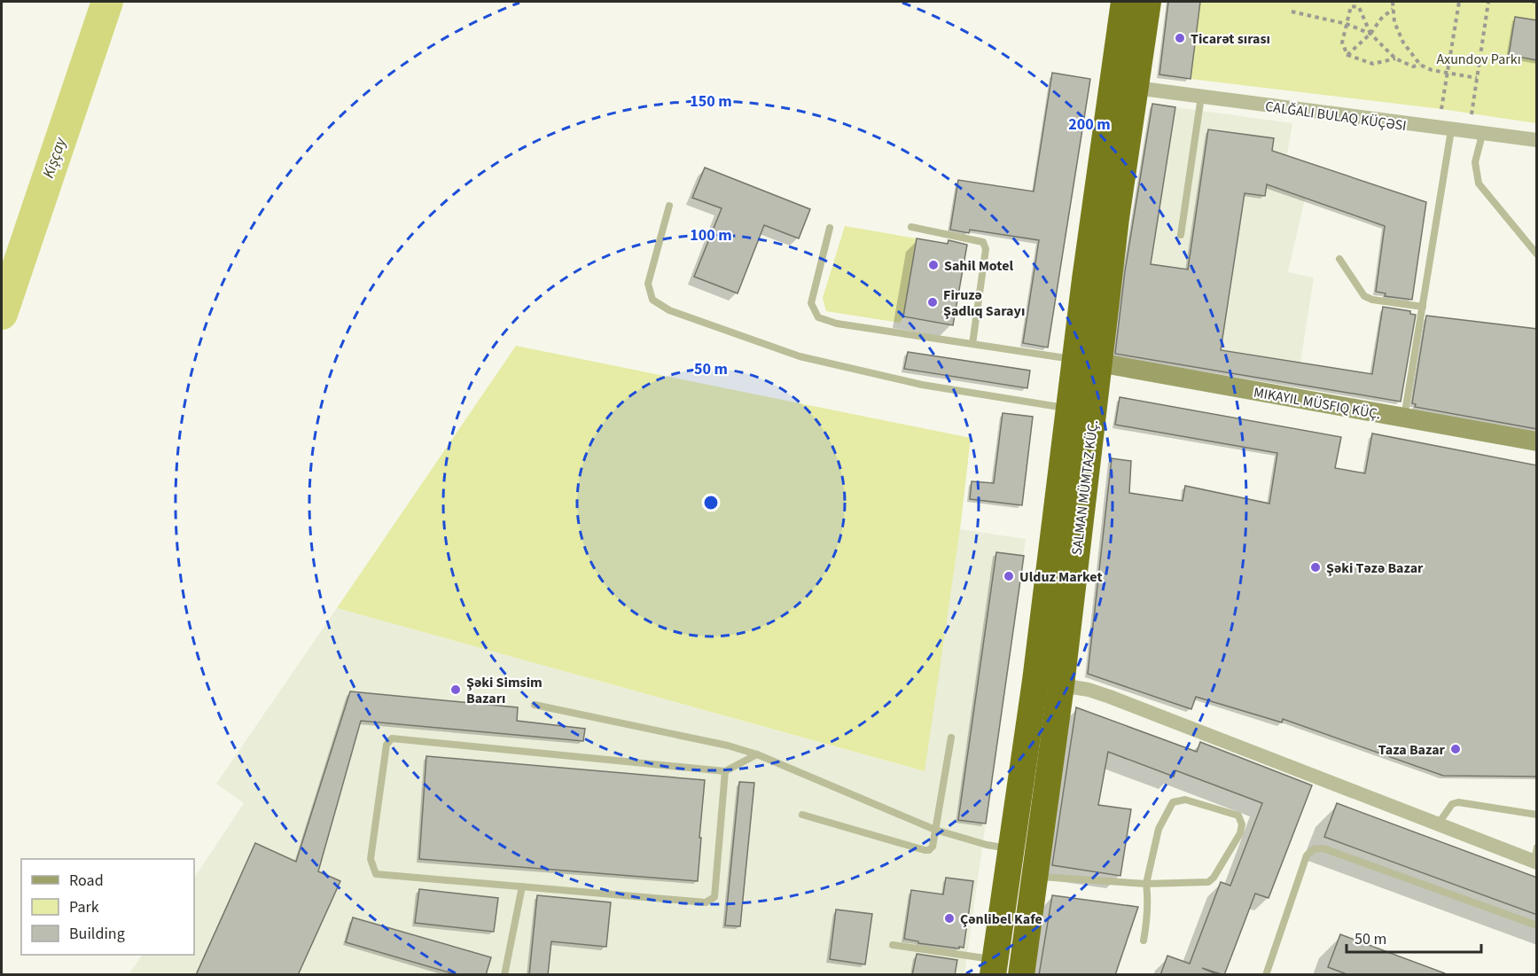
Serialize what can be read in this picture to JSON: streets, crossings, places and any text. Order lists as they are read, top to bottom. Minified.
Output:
{"streets":{"highway":["SALMAN MÜMTAZ KÜÇ."]},"water":["Kişçay"],"parks":["Axundov Parkı"],"places":["Ticarət sırası","Sahil Motel","Firuzə Şadlıq Sarayı","Şəki Təzə Bazar","Ulduz Market","Şəki Simsim Bazarı","Taza Bazar","Çənlibel Kafe"],"legend":["Road","Park","Building"],"scale_bar":"50 m","rings":["150 m","200 m","100 m","50 m"]}
